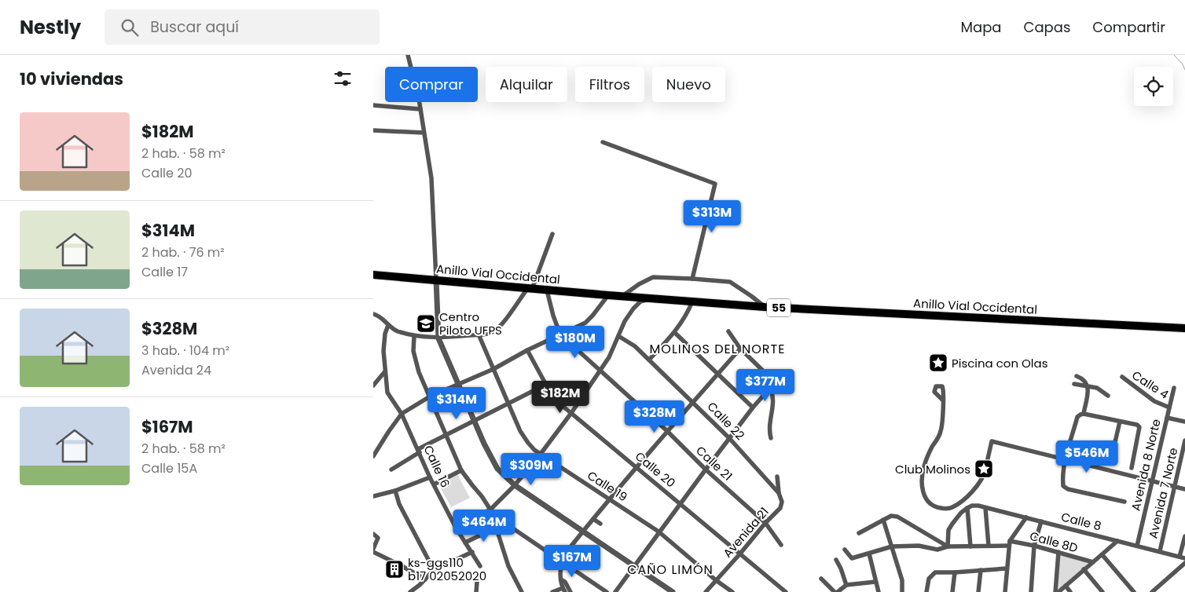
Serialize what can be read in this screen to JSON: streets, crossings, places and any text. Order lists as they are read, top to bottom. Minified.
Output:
{"streets":{"highway":["Anillo Vial Occidental","55"],"street":["Calle 4","Calle 22","Calle 21","Avenida 8 Norte","Calle 16","Calle 20","Calle 19","Avenida 7 Norte","Calle 8","Avenida 21","Calle 8D"]},"crossings":[["Anillo Vial Occidental","Calle 21"],["Calle 4","Avenida 8 Norte"],["Calle 22","Avenida 21"],["Calle 21","Avenida 21"],["Avenida 8 Norte","Calle 8"],["Calle 20","Avenida 21"],["Calle 19","Avenida 21"],["Avenida 7 Norte","Calle 8"]],"districts":["MOLINOS DEL NORTE","CAÑO LIMÓN"],"places":{"school or university":["Centro Piloto UFPS"],"place":["Piscina con Olas","Club Molinos"],"building":["ks-ggs110 b17 02052020"]},"page":{"header":"Nestly","search":"Buscar aquí","nav":["Mapa","Capas","Compartir"],"heading":"10 viviendas","chip":["Comprar","Alquilar","Filtros","Nuevo"],"list":[{"name":"$182M","note":"2 hab. · 58 m² · Calle 20"},{"name":"$314M","note":"2 hab. · 76 m² · Calle 17"},{"name":"$328M","note":"3 hab. · 104 m² · Avenida 24"},{"name":"$167M","note":"2 hab. · 58 m² · Calle 15A"}],"price":["$313M","$180M","$377M","$182M","$314M","$328M","$546M","$309M","$464M","$167M"]}}
